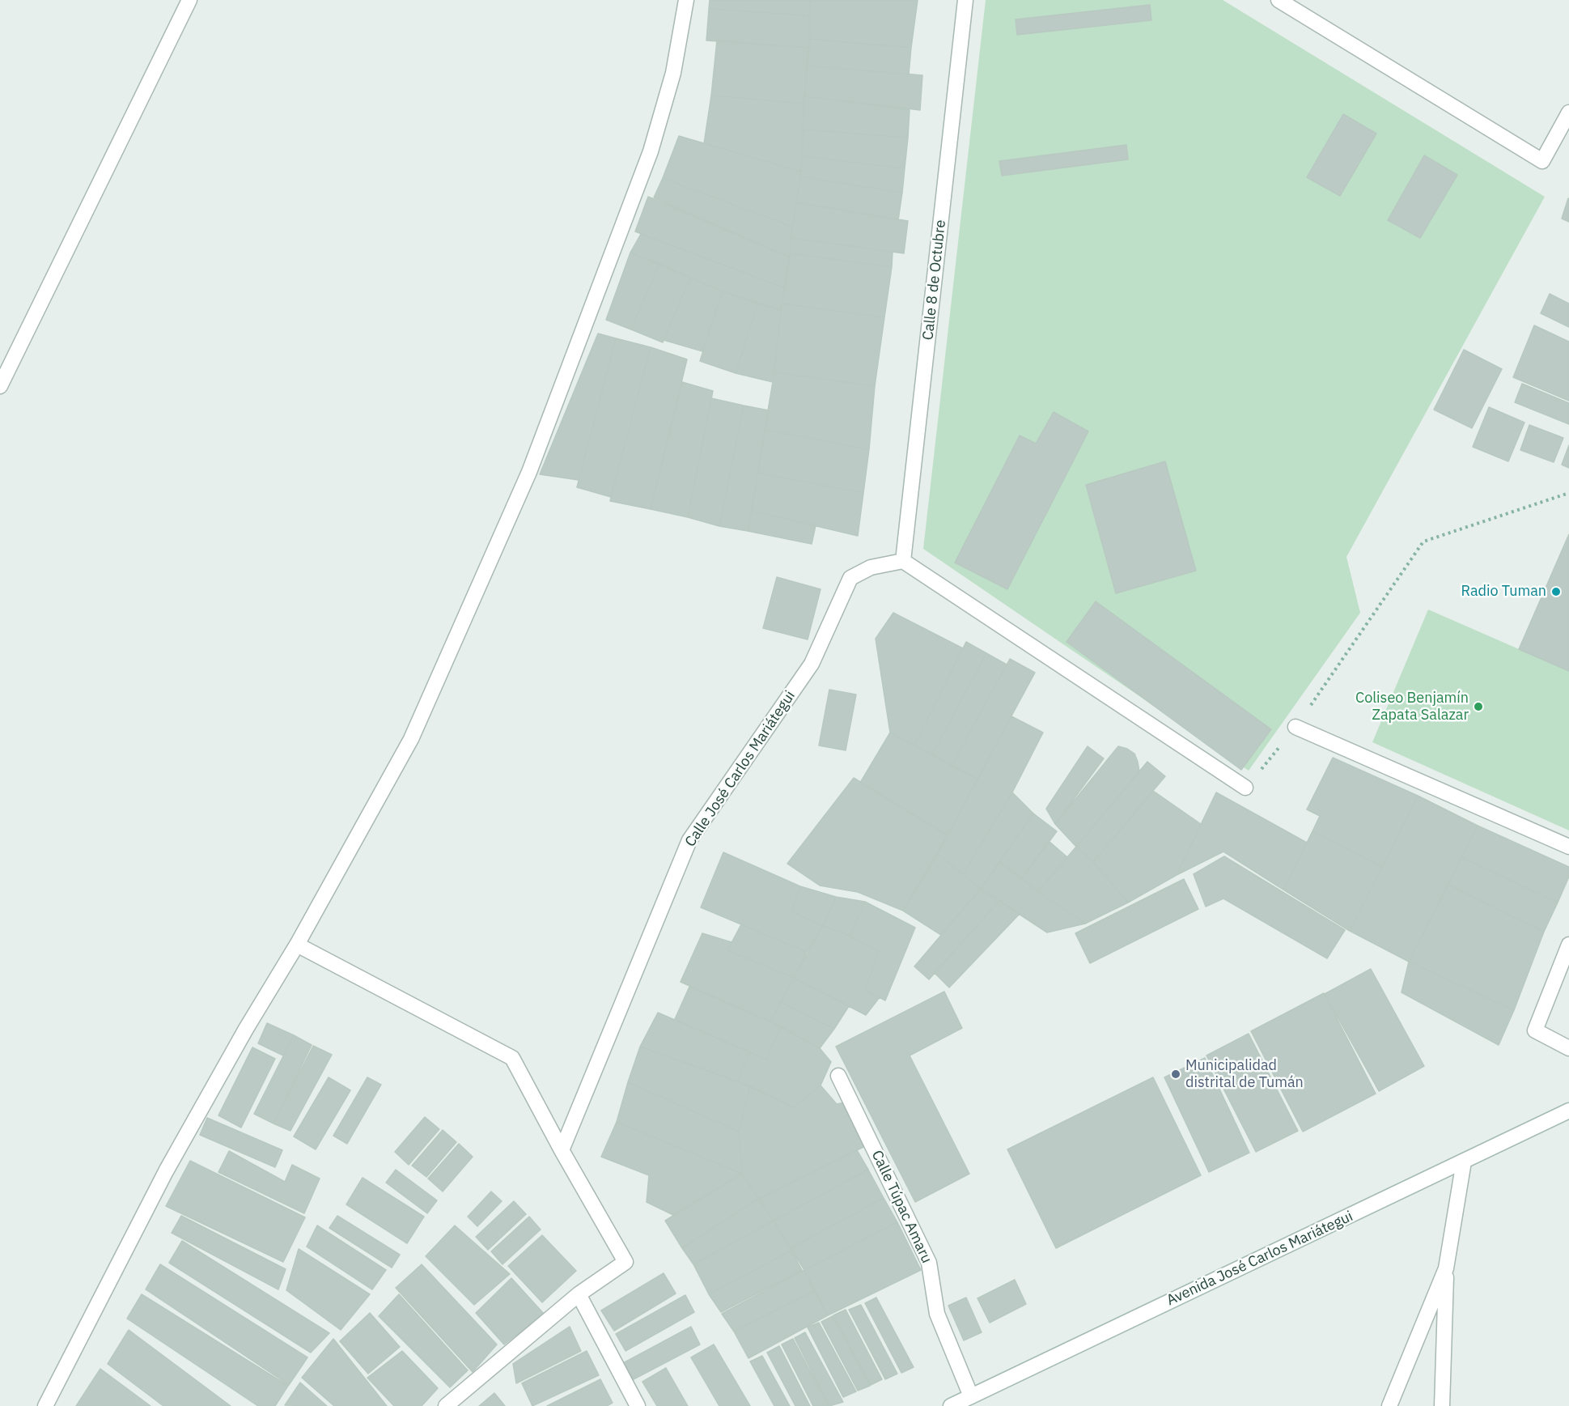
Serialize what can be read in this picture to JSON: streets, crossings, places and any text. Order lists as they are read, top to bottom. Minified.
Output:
{"streets":{"street":["Calle 8 de Octubre","Calle José Carlos Mariátegui","Calle Túpac Amaru","Avenida José Carlos Mariátegui"]},"crossings":[["Calle 8 de Octubre","Calle José Carlos Mariátegui"],["Calle Túpac Amaru","Avenida José Carlos Mariátegui"]],"places":["Radio Tuman","Coliseo Benjamín Zapata Salazar","Municipalidad distrital de Tumán"]}
